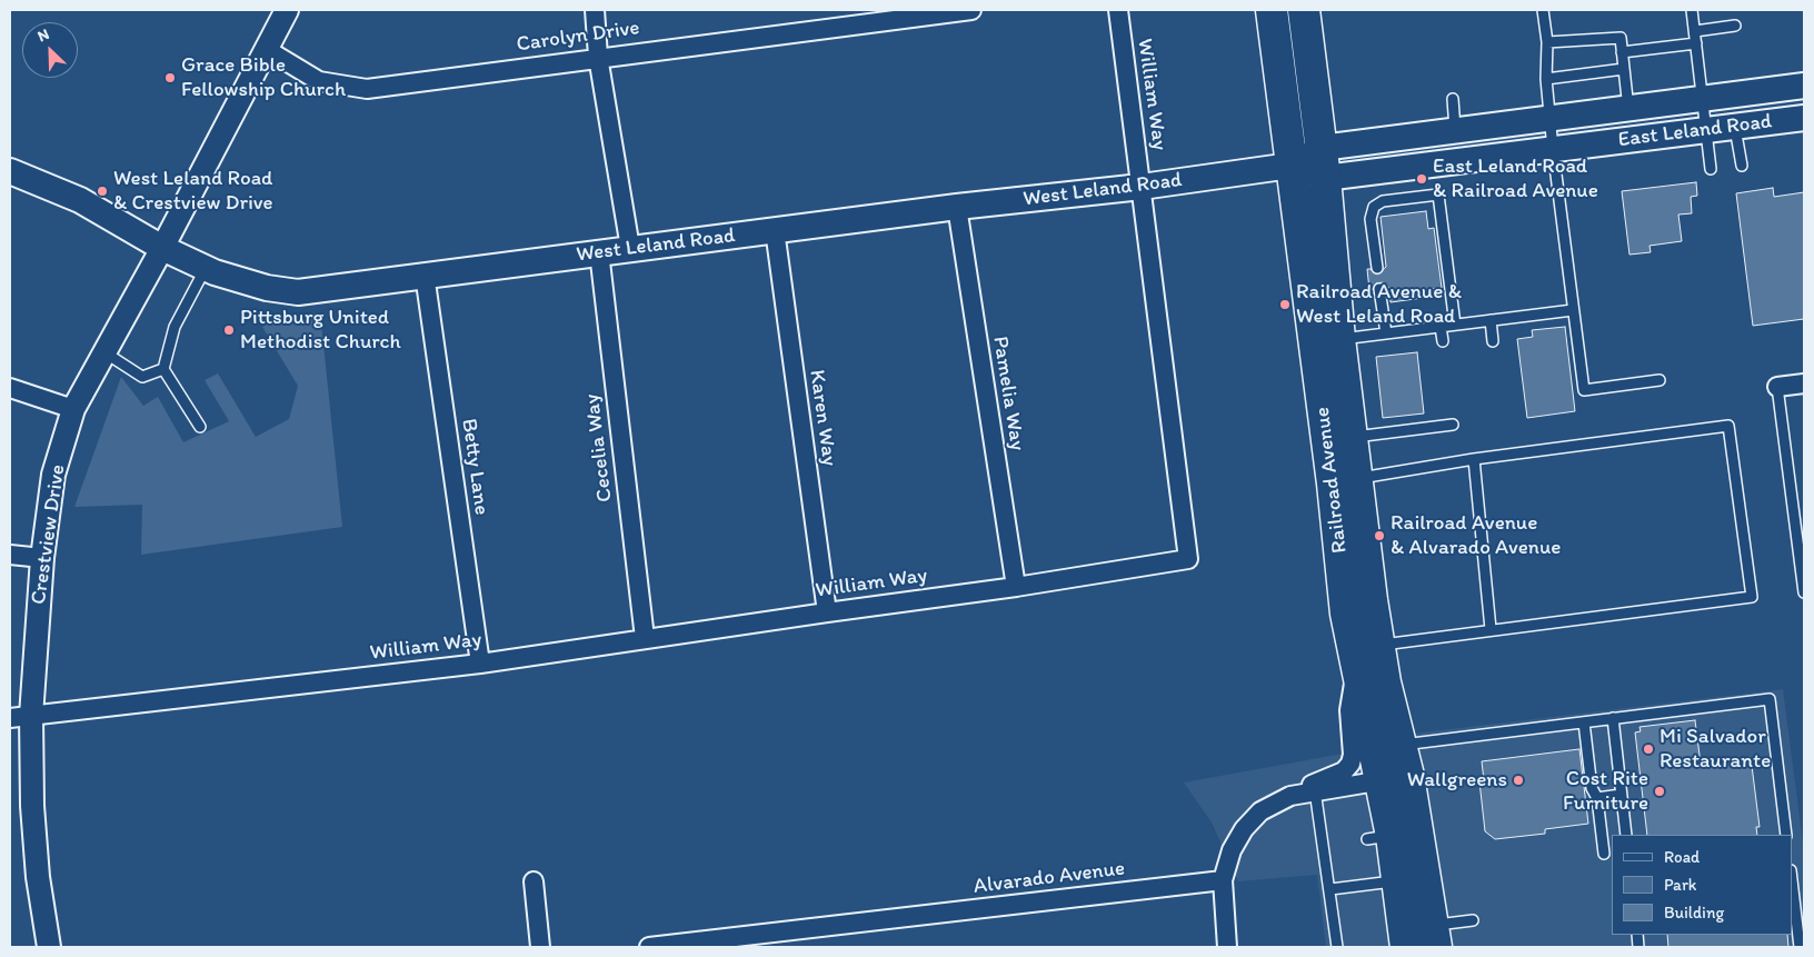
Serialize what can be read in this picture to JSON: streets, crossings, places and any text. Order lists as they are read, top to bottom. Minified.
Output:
{"streets":{"highway":["Railroad Avenue"],"main road":["East Leland Road","West Leland Road"],"street":["Carolyn Drive","William Way","Pamelia Way","Karen Way","Cecelia Way","Betty Lane","Crestview Drive","Alvarado Avenue"]},"crossings":[["Carolyn Drive","Crestview Drive"],["William Way","West Leland Road"],["William Way","Pamelia Way"],["William Way","Karen Way"],["William Way","Cecelia Way"],["William Way","Betty Lane"],["William Way","Crestview Drive"],["East Leland Road","West Leland Road"],["East Leland Road","Railroad Avenue"],["West Leland Road","Pamelia Way"],["West Leland Road","Karen Way"],["West Leland Road","Cecelia Way"],["West Leland Road","Betty Lane"],["West Leland Road","Railroad Avenue"],["West Leland Road","Crestview Drive"]],"places":["Grace Bible Fellowship Church","East Leland Road & Railroad Avenue","West Leland Road & Crestview Drive","Railroad Avenue & West Leland Road","Pittsburg United Methodist Church","Railroad Avenue & Alvarado Avenue","Mi Salvador Restaurante","Wallgreens","Cost Rite Furniture"],"legend":["Road","Park","Building"],"north":"top left"}
